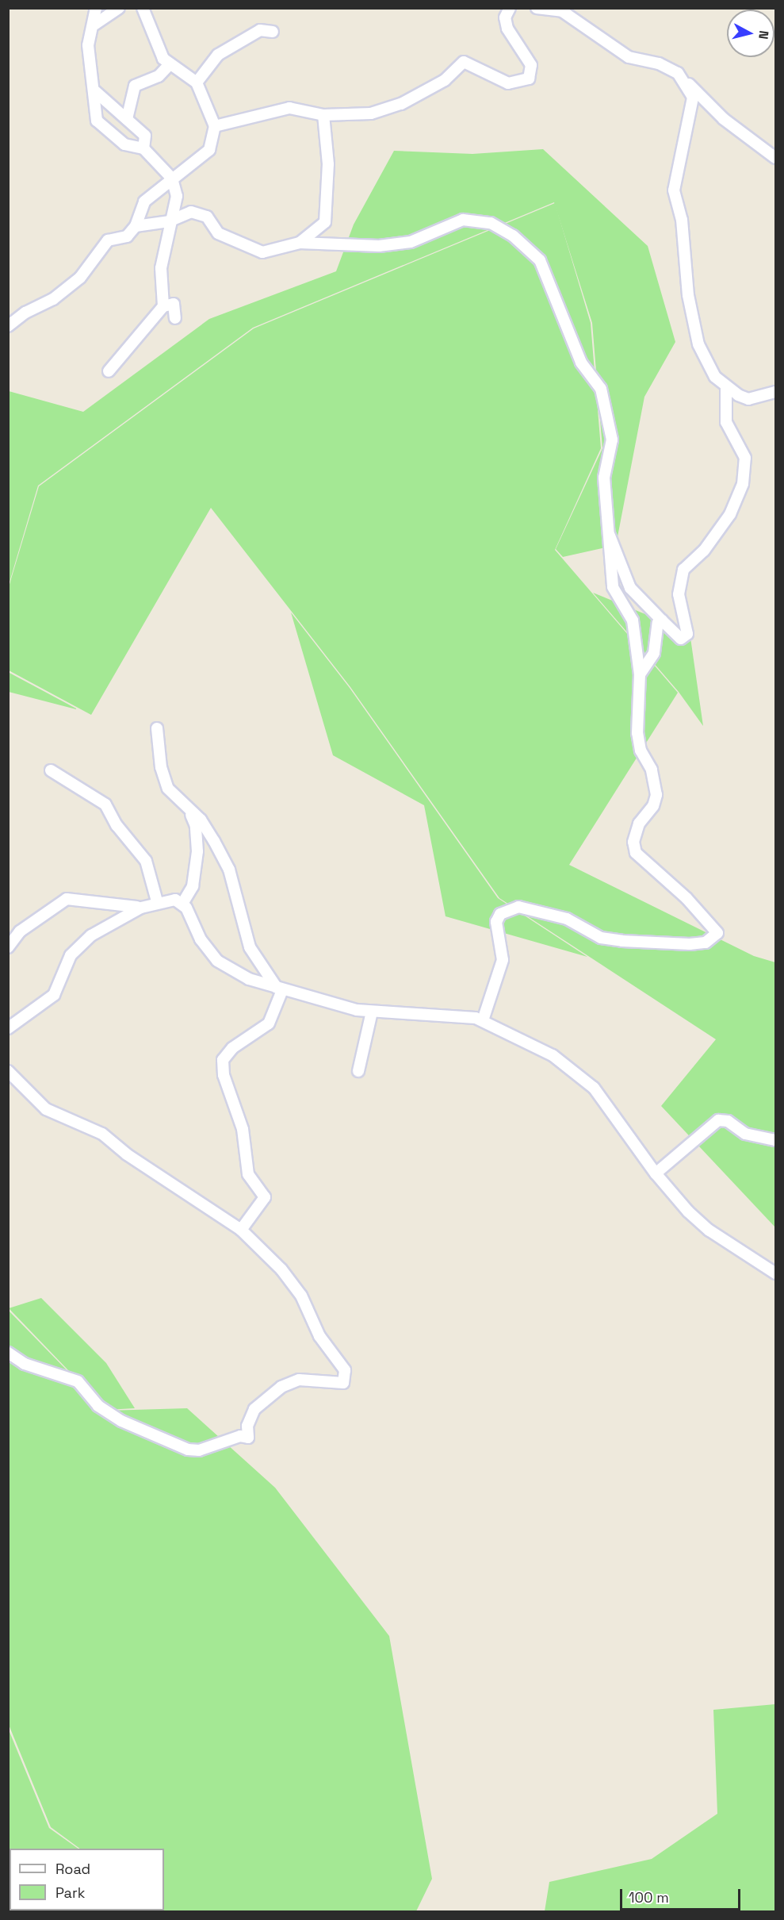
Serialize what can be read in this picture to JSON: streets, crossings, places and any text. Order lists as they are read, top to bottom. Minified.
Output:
{"legend":["Road","Park"],"scale_bar":"100 m","north":"right"}
